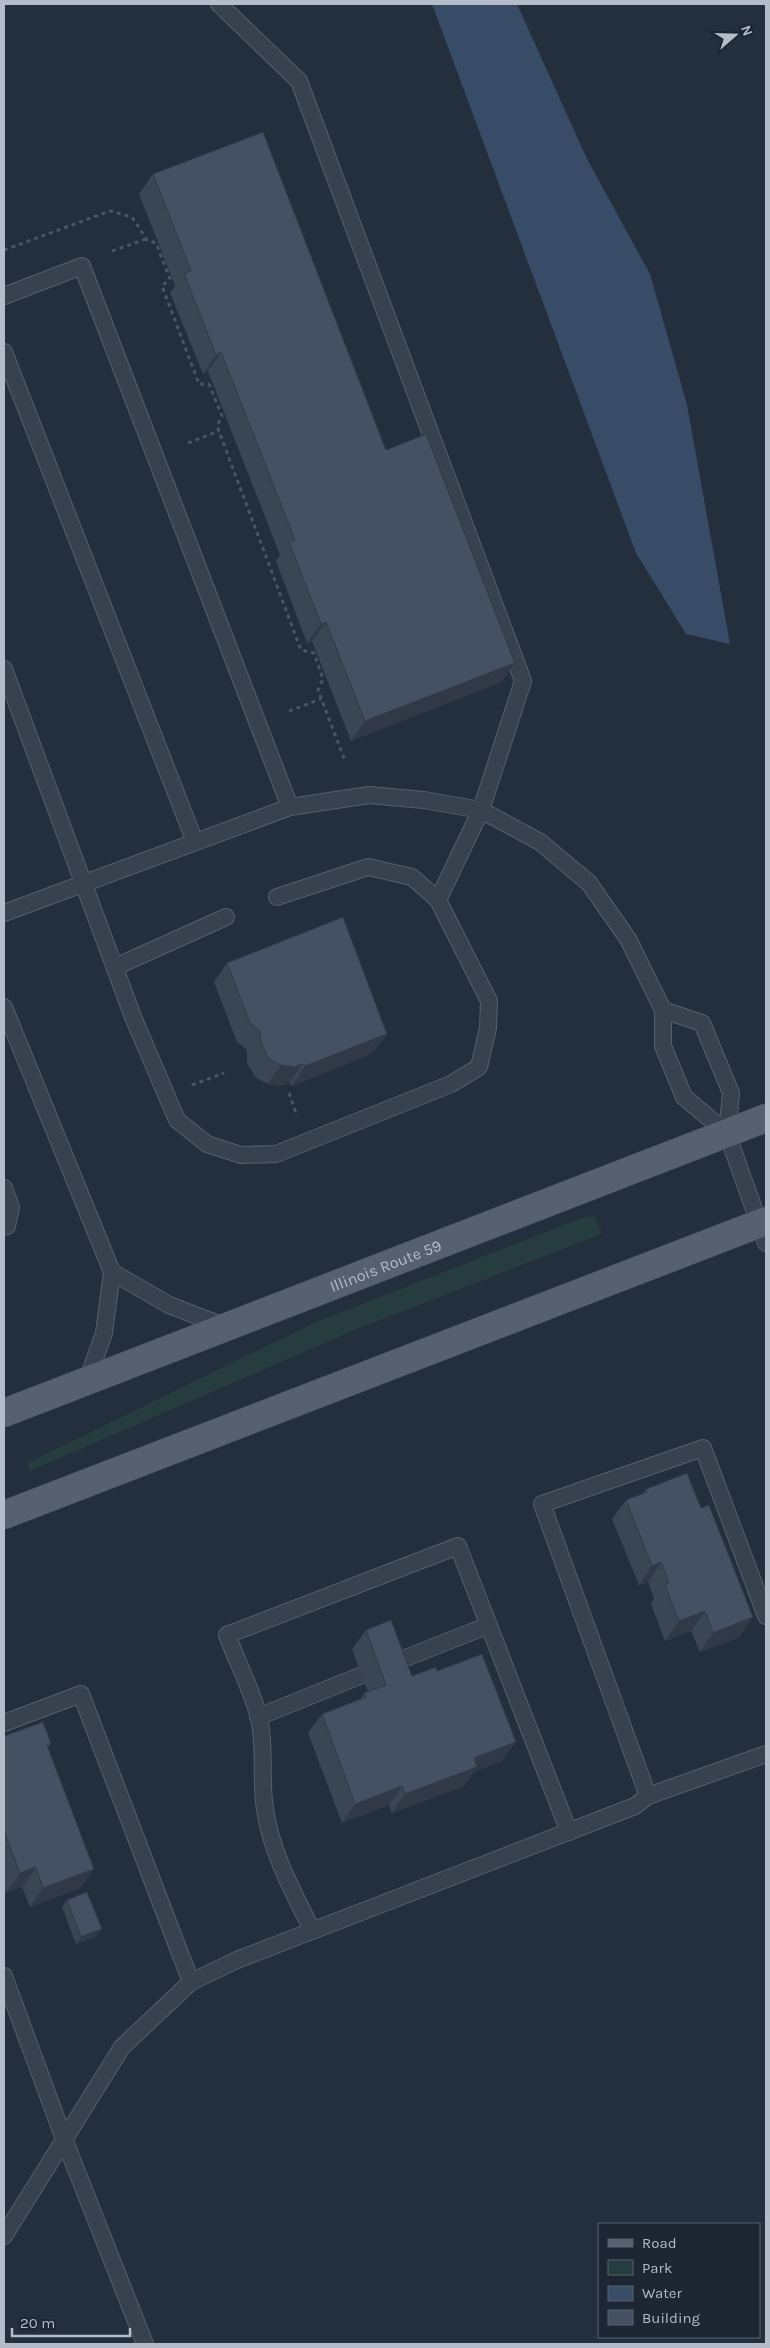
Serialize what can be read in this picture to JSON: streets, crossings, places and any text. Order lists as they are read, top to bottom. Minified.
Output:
{"streets":{"main road":["Illinois Route 59"]},"legend":["Road","Park","Water","Building"],"scale_bar":"20 m","north":"right"}
